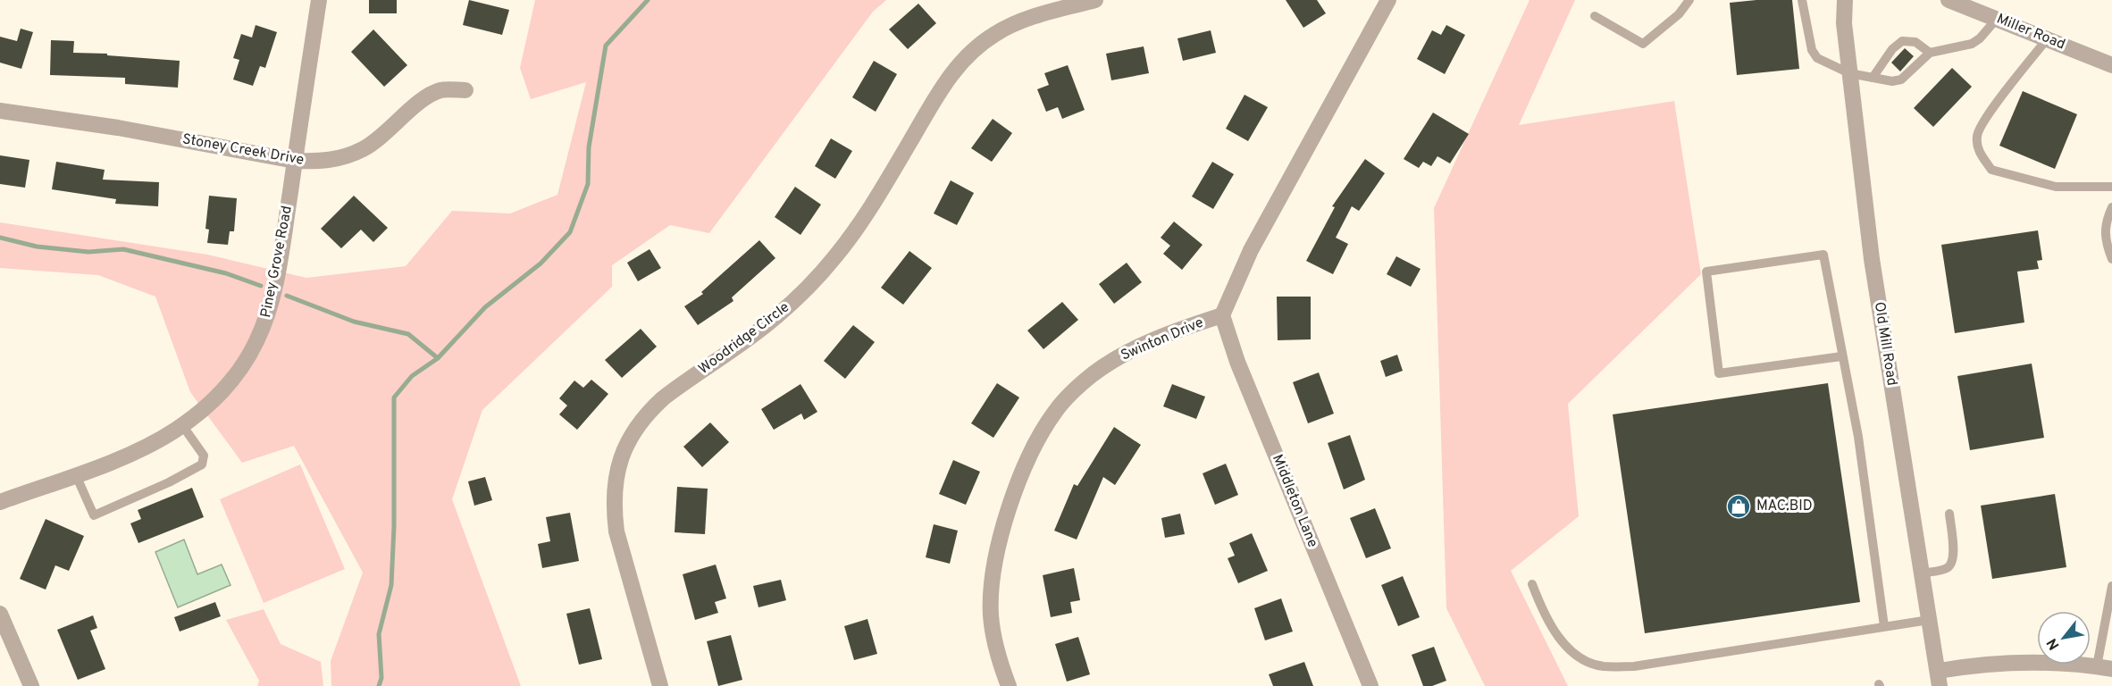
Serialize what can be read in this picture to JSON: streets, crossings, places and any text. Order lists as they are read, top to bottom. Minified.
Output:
{"streets":{"street":["Miller Road","Stoney Creek Drive","Piney Grove Road","Woodridge Circle","Swinton Drive","Old Mill Road","Middleton Lane"]},"crossings":[["Stoney Creek Drive","Piney Grove Road"],["Swinton Drive","Middleton Lane"]],"places":{"shop":["MAC.BID"]},"north":"bottom left"}
